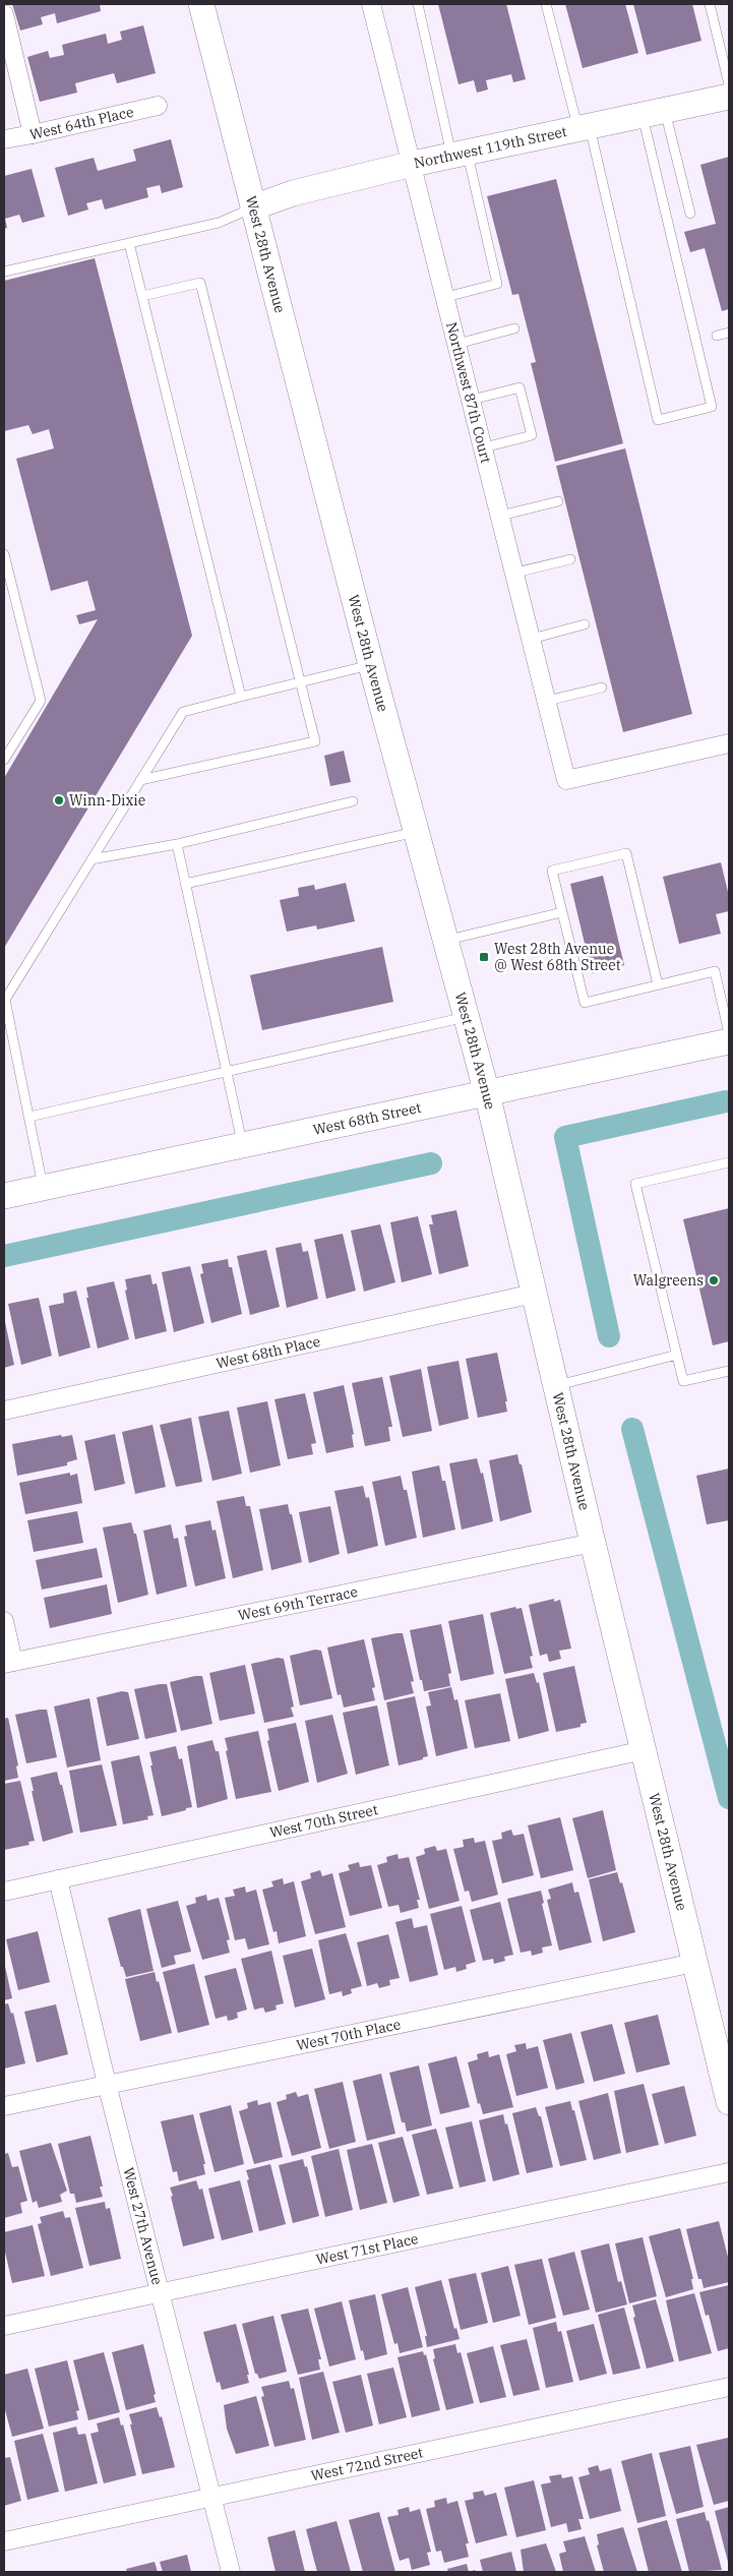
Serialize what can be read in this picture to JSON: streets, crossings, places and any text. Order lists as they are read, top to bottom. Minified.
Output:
{"streets":{"main road":["Northwest 119th Street","West 28th Avenue","West 68th Street"],"street":["West 64th Place","Northwest 87th Court","West 68th Place","West 69th Terrace","West 70th Street","West 70th Place","West 27th Avenue","West 71st Place","West 72nd Street"]},"crossings":[["Northwest 119th Street","West 28th Avenue"],["Northwest 119th Street","Northwest 87th Court"],["West 28th Avenue","West 68th Street"],["West 28th Avenue","West 68th Place"],["West 28th Avenue","West 69th Terrace"],["West 28th Avenue","West 70th Street"],["West 28th Avenue","West 70th Place"],["West 70th Street","West 27th Avenue"],["West 70th Place","West 27th Avenue"],["West 27th Avenue","West 71st Place"],["West 27th Avenue","West 72nd Street"]],"places":{"other":["Winn-Dixie","Walgreens"],"transit":["West 28th Avenue @ West 68th Street"]}}
